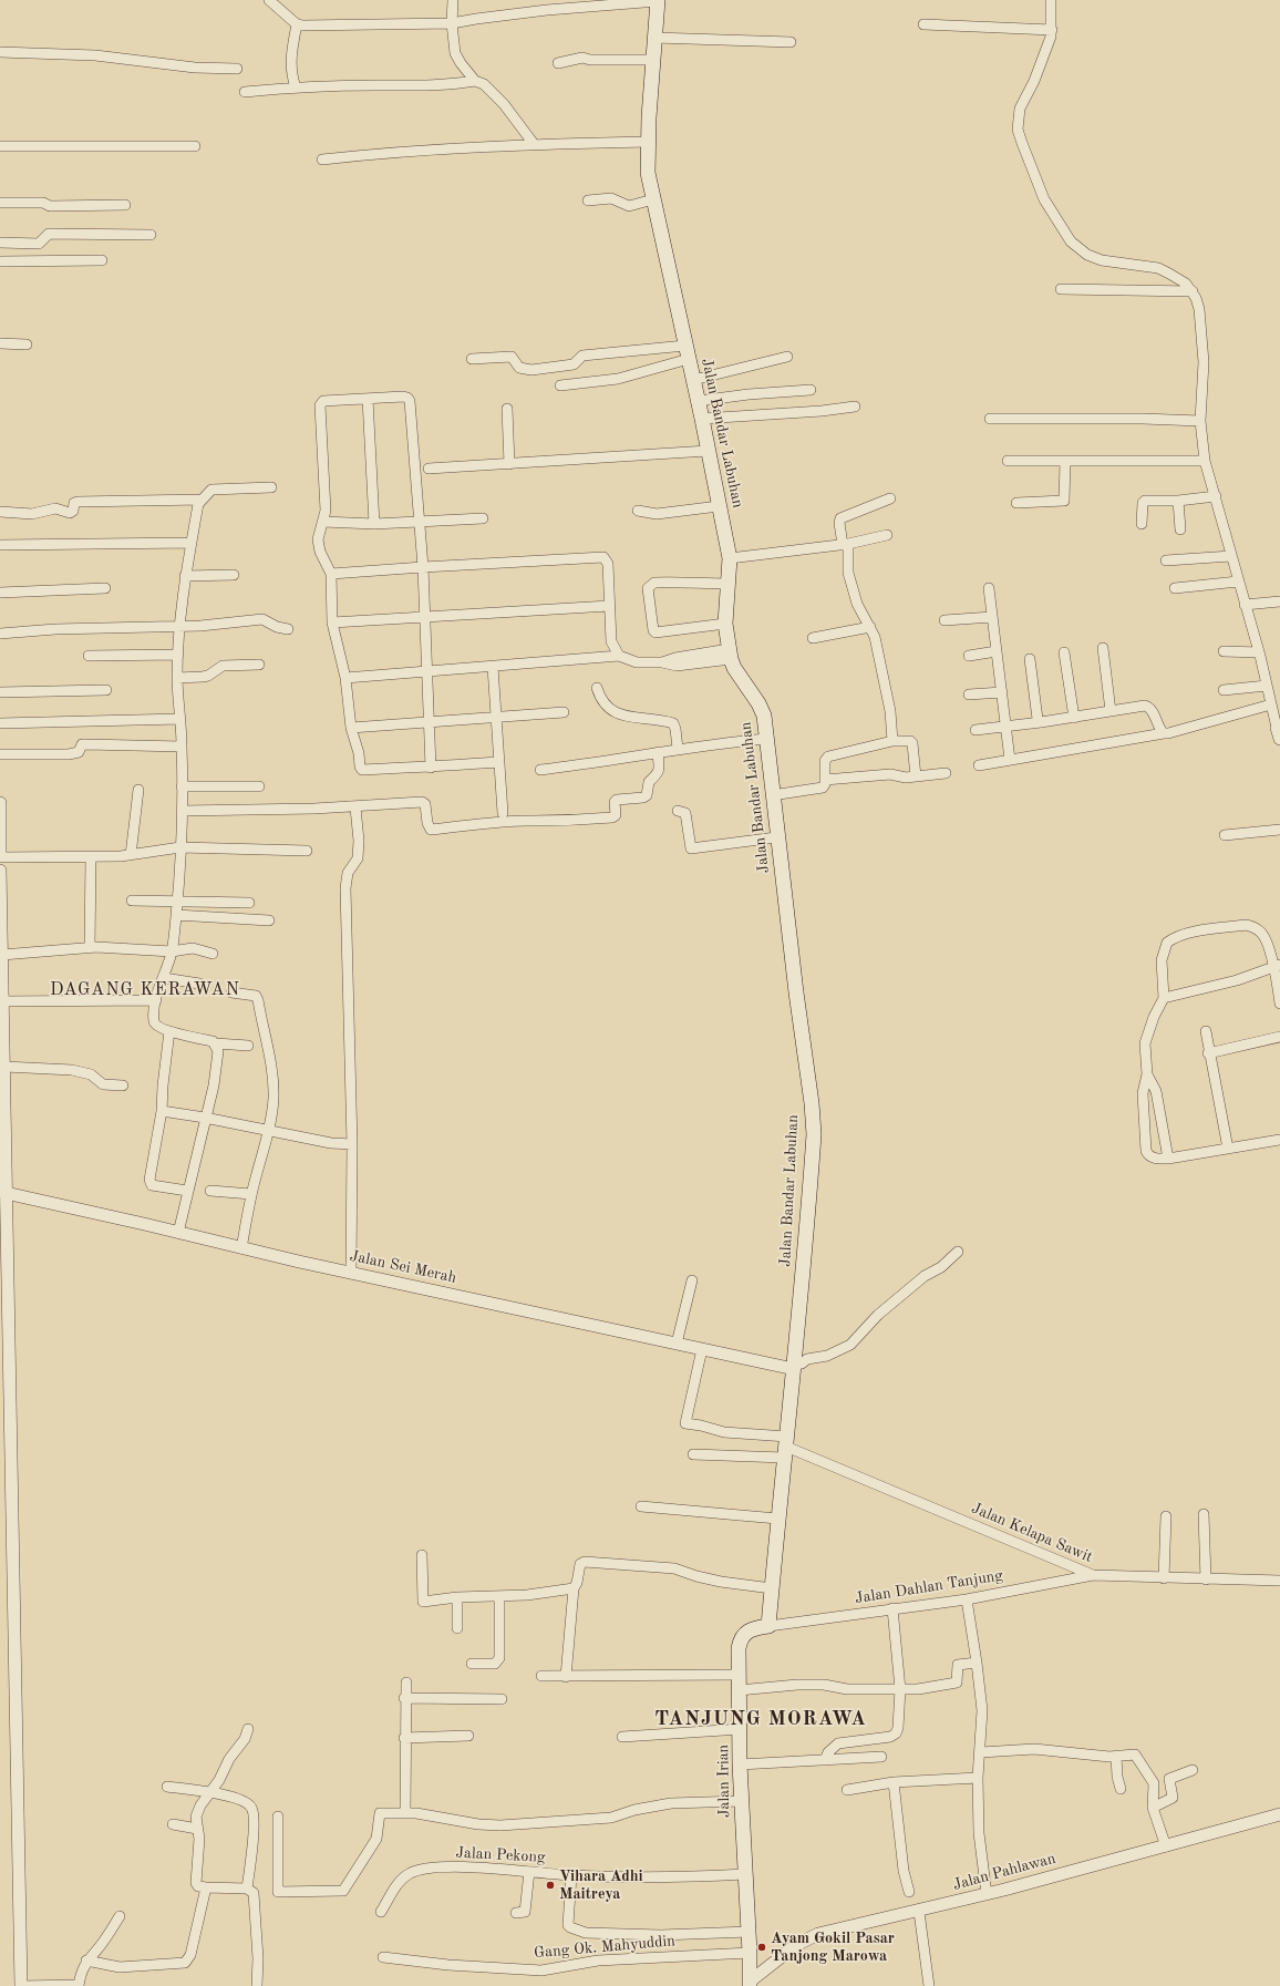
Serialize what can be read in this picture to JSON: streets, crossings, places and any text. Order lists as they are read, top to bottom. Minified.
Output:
{"streets":{"main road":["Jalan Bandar Labuhan","Jalan Irian"],"street":["Jalan Sei Merah","Jalan Kelapa Sawit","Jalan Dahlan Tanjung","Jalan Pekong","Jalan Pahlawan","Gang Ok. Mahyuddin"]},"crossings":[["Jalan Bandar Labuhan","Jalan Sei Merah"],["Jalan Bandar Labuhan","Jalan Kelapa Sawit"],["Jalan Kelapa Sawit","Jalan Dahlan Tanjung"],["Jalan Dahlan Tanjung","Jalan Irian"],["Jalan Irian","Jalan Pekong"],["Jalan Irian","Jalan Pahlawan"],["Jalan Irian","Gang Ok. Mahyuddin"]],"districts":["DAGANG KERAWAN","TANJUNG MORAWA"],"places":["Vihara Adhi Maitreya","Ayam Gokil Pasar Tanjong Marowa"]}
